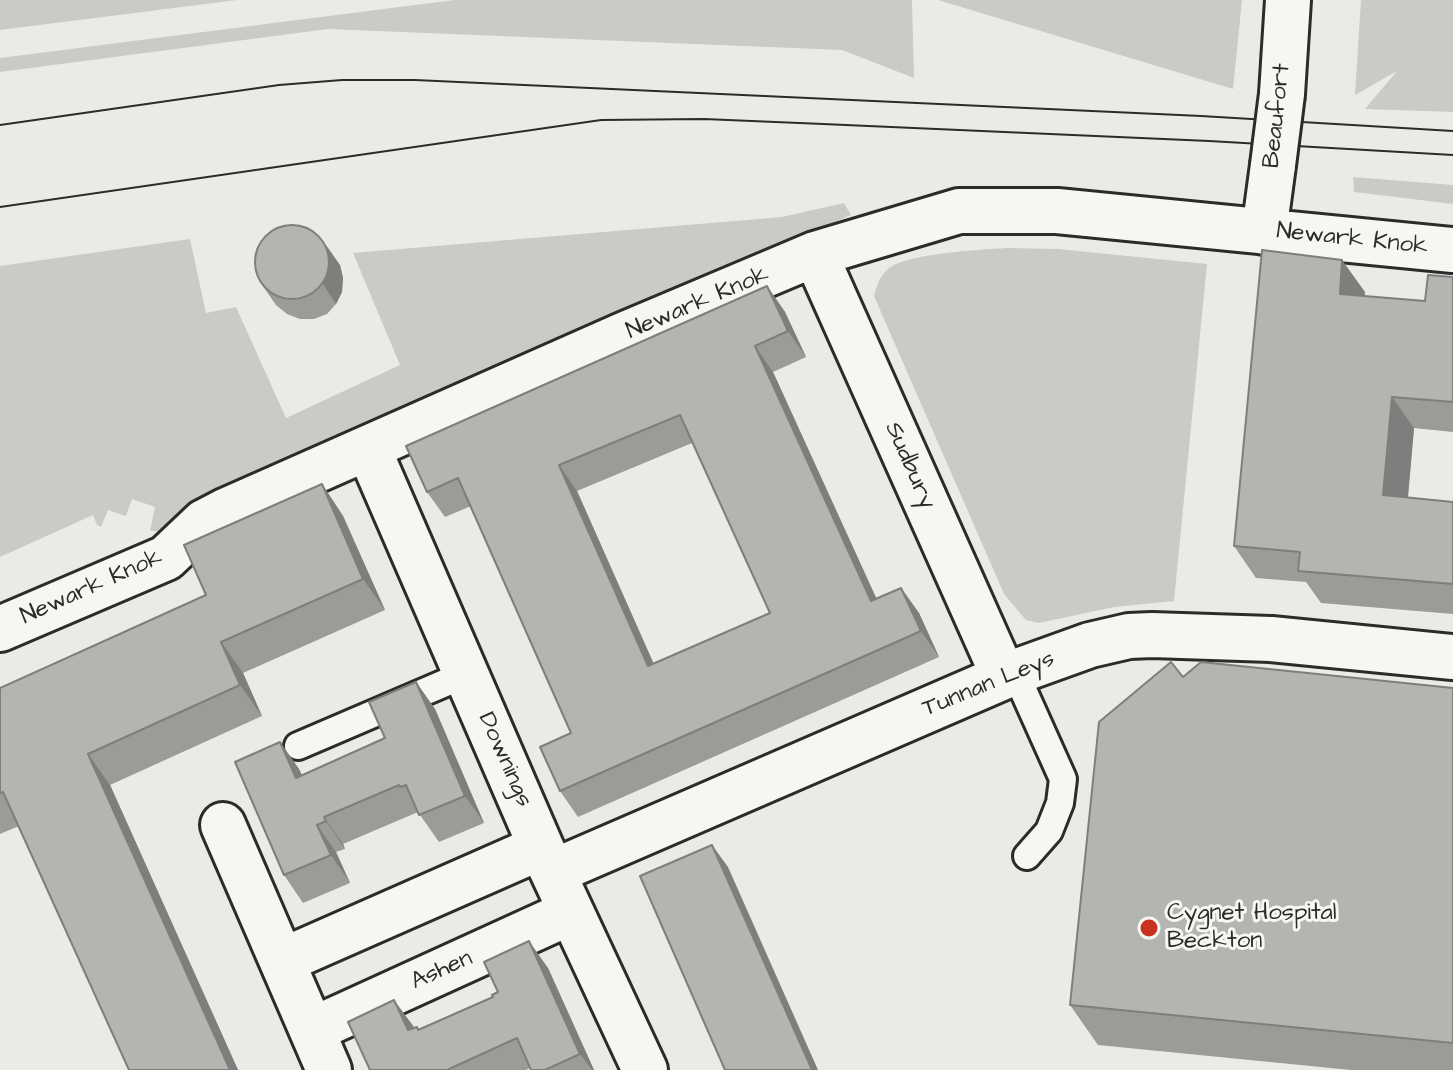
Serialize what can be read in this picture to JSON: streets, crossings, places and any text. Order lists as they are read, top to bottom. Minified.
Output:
{"streets":{"street":["Beaufort","Newark Knok","Sudbury","Tunnan Leys","Downings","Ashen"]},"crossings":[["Beaufort","Newark Knok"],["Newark Knok","Sudbury"],["Newark Knok","Downings"],["Sudbury","Tunnan Leys"],["Tunnan Leys","Downings"],["Downings","Ashen"]],"places":["Cygnet Hospital Beckton"]}
